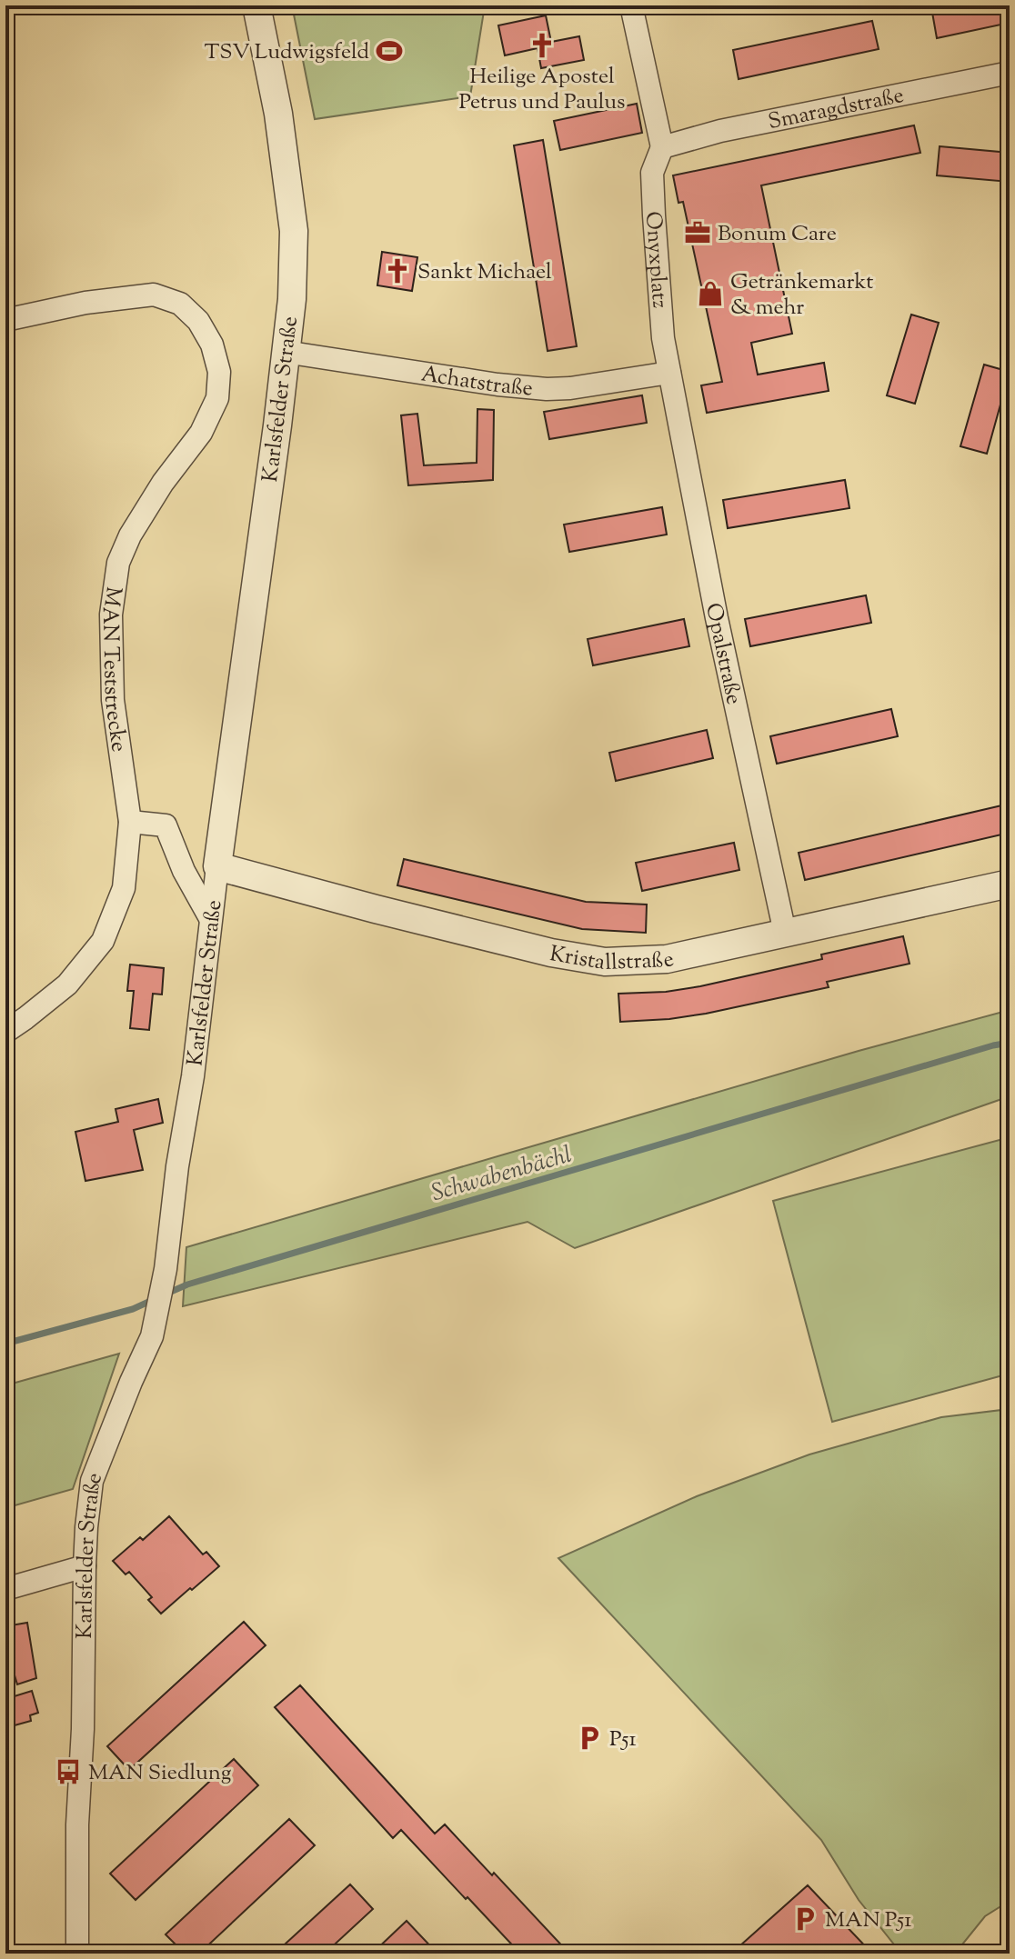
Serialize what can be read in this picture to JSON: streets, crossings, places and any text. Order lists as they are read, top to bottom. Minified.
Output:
{"streets":{"street":["Smaragdstraße","Onyxplatz","Achatstraße","Karlsfelder Straße","Opalstraße","MAN Teststrecke","Kristallstraße"]},"crossings":[["Smaragdstraße","Onyxplatz"],["Onyxplatz","Achatstraße"],["Onyxplatz","Opalstraße"],["Achatstraße","Karlsfelder Straße"],["Achatstraße","Opalstraße"],["Karlsfelder Straße","Kristallstraße"],["Opalstraße","Kristallstraße"]],"water":["Schwabenbächl"],"places":{"church":["Heilige Apostel Petrus und Paulus","Sankt Michael"],"sports":["TSV Ludwigsfeld"],"office":["Bonum Care"],"shop":["Getränkemarkt & mehr"],"parking":["P51","MAN P51"],"bus stop":["MAN Siedlung"]}}
